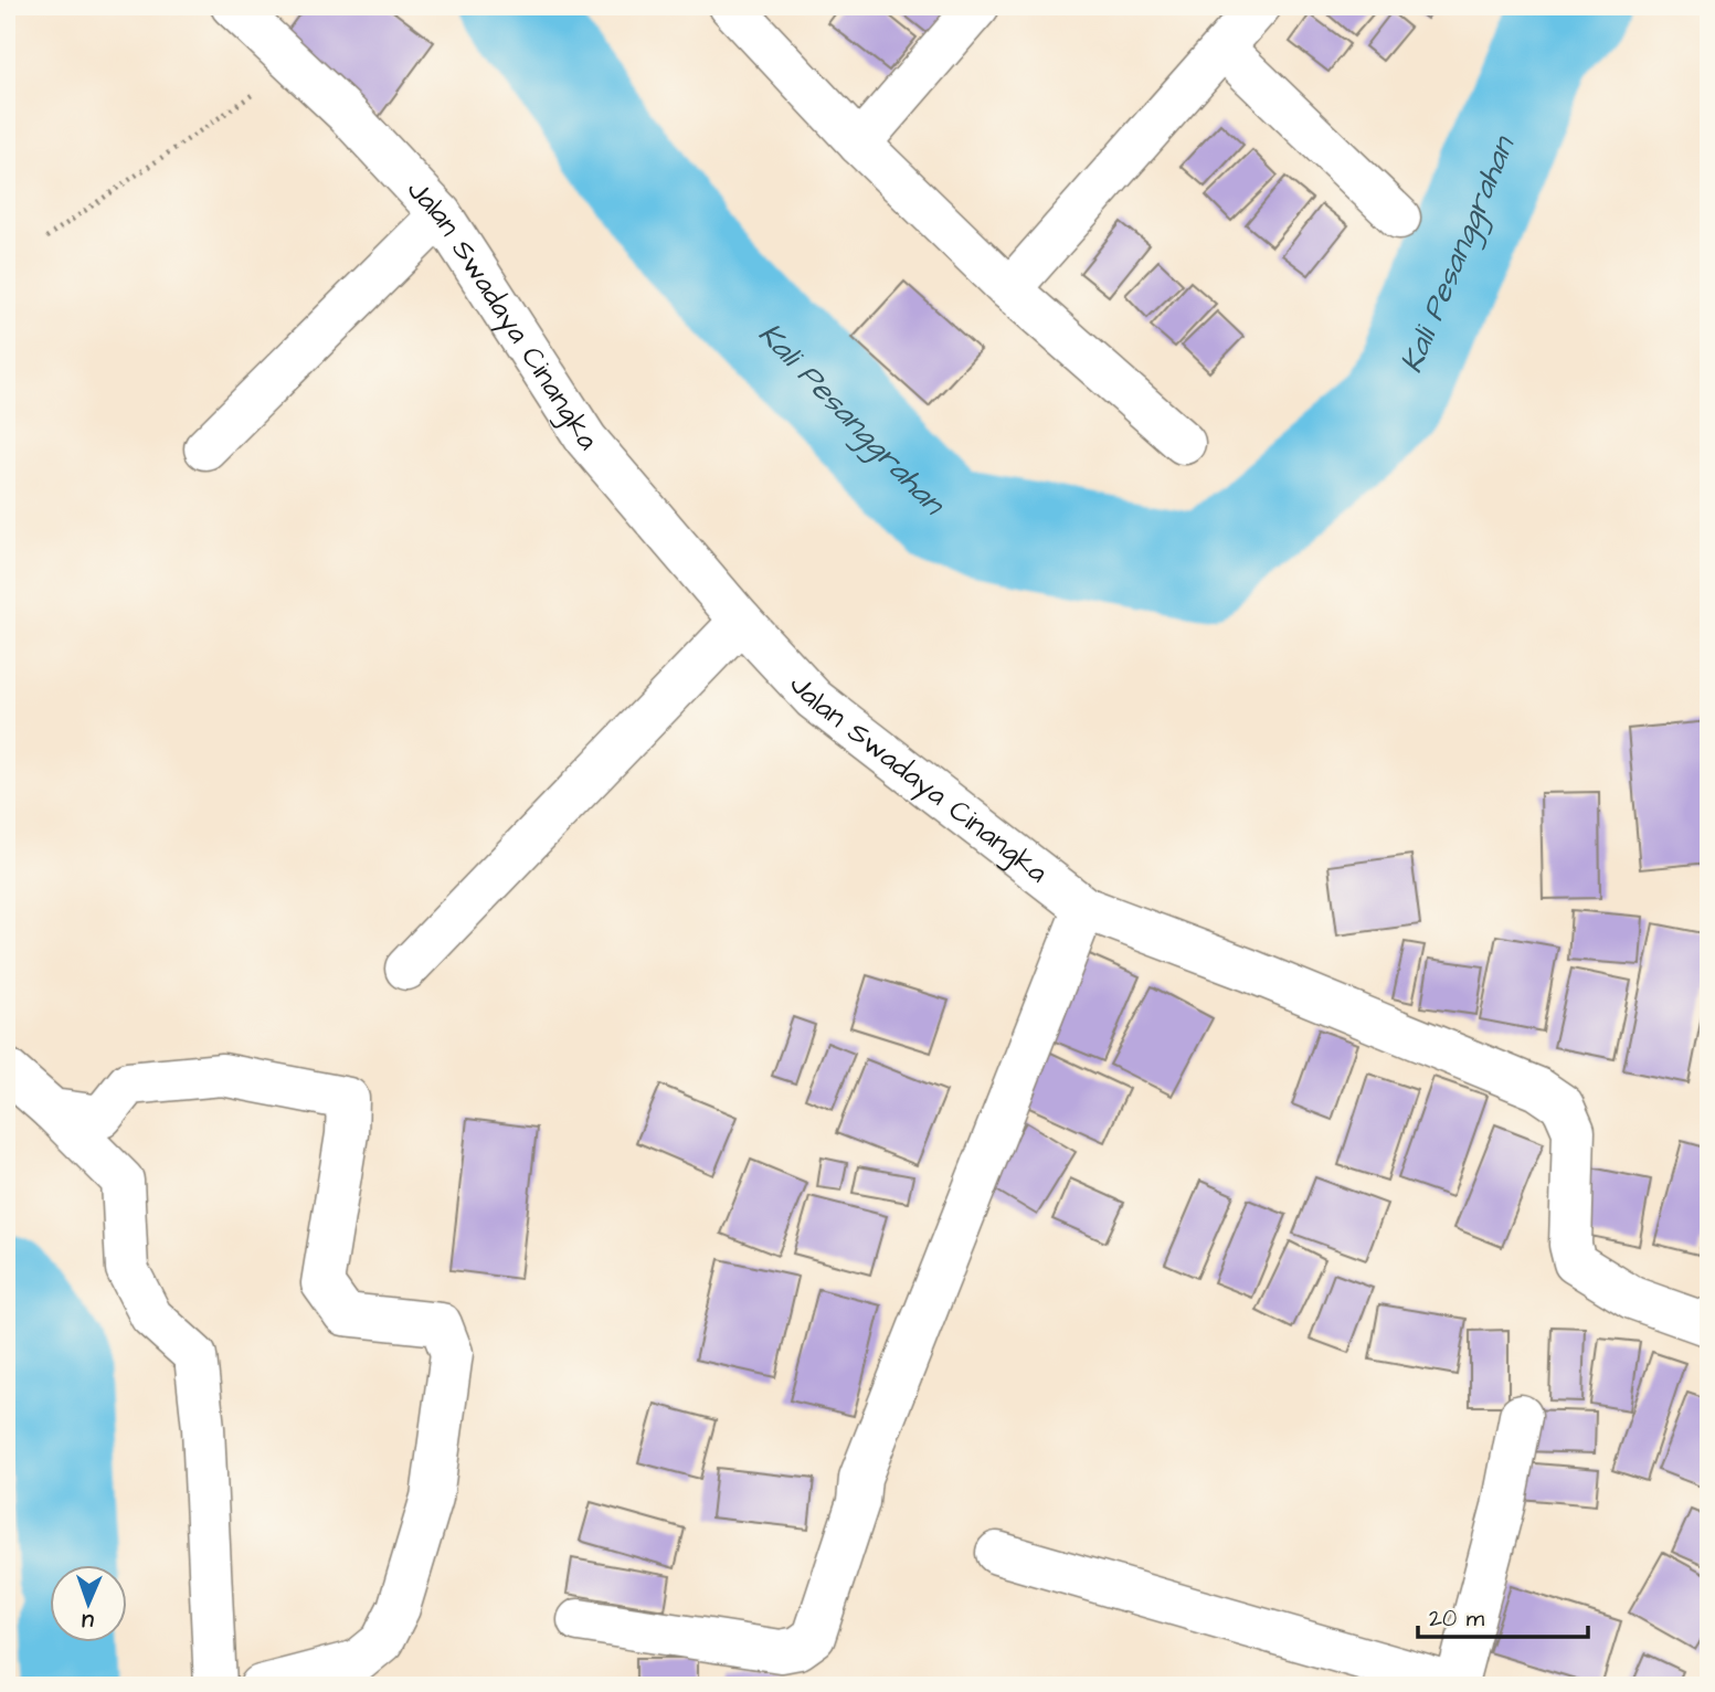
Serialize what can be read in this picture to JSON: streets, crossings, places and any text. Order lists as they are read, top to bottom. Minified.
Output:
{"streets":{"street":["Jalan Swadaya Cinangka"]},"water":["Kali Pesanggrahan"],"scale_bar":"20 m","north":"bottom"}
